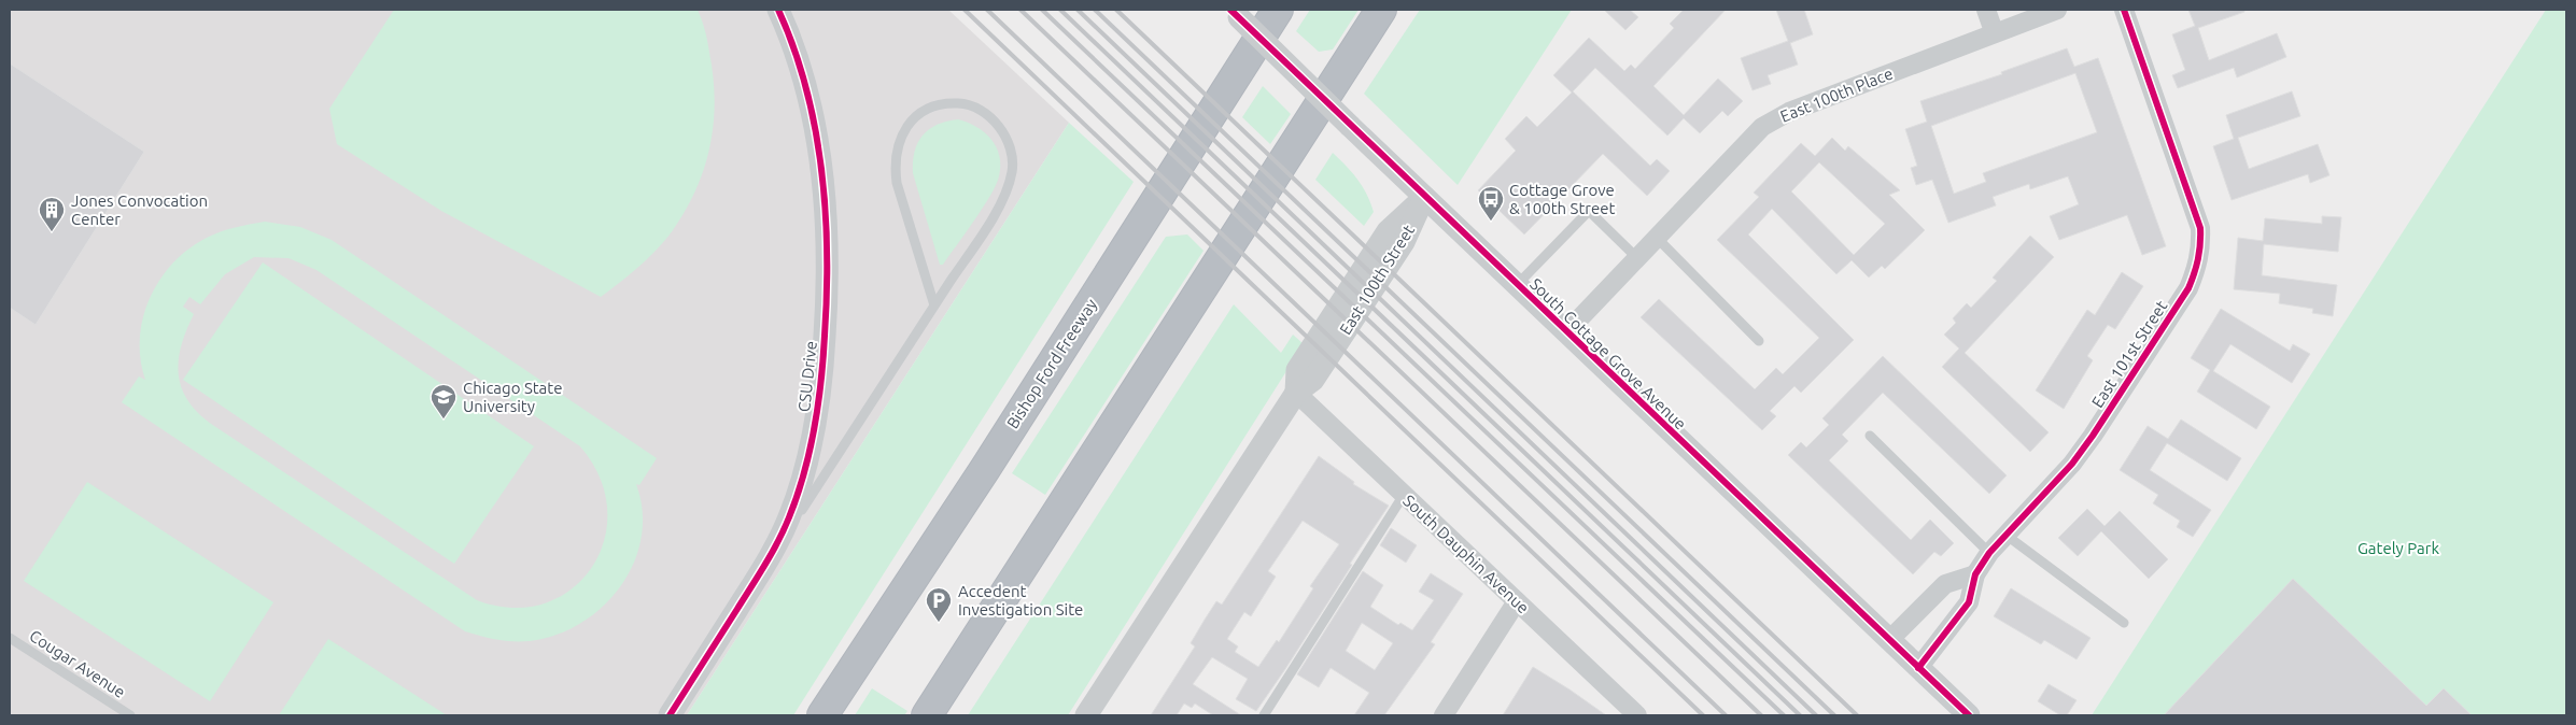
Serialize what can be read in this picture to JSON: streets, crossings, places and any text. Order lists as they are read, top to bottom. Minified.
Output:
{"streets":{"highway":["Bishop Ford Freeway"],"street":["East 100th Place","East 100th Street","South Cottage Grove Avenue","East 101st Street","CSU Drive","South Dauphin Avenue"],"lane":["Cougar Avenue"]},"crossings":[["East 100th Place","South Cottage Grove Avenue"],["East 100th Street","South Cottage Grove Avenue"],["East 100th Street","South Dauphin Avenue"],["South Cottage Grove Avenue","East 101st Street"]],"parks":["Gately Park"],"places":{"bus stop":["Cottage Grove & 100th Street"],"building":["Jones Convocation Center"],"school or university":["Chicago State University"],"parking":["Accedent Investigation Site"]}}
